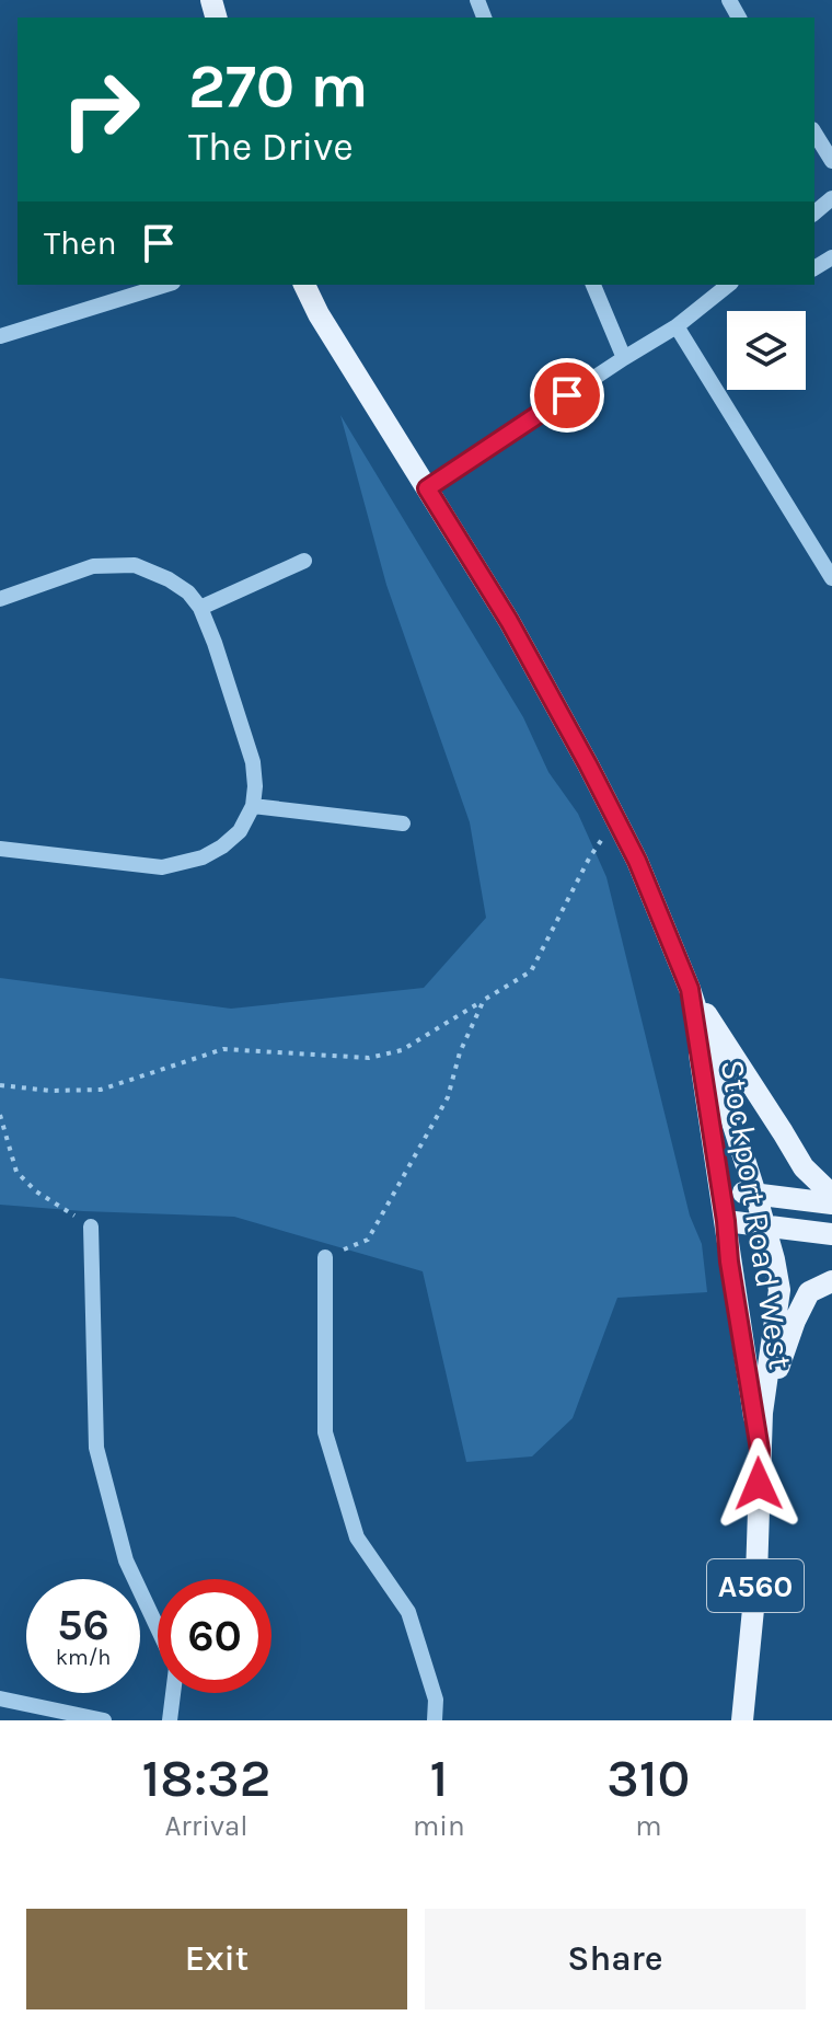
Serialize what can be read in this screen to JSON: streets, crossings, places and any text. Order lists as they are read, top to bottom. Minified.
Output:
{"streets":{"main road":["Stockport Road West","A560"]},"crossings":[["Stockport Road West","A560"]],"page":{"turn":["270 m","The Drive"],"then":"Then","speed":"56 km/h","limit":"60","eta":["18:32","Arrival","1","min","310","m"],"buttons":["Exit","Share"]}}
